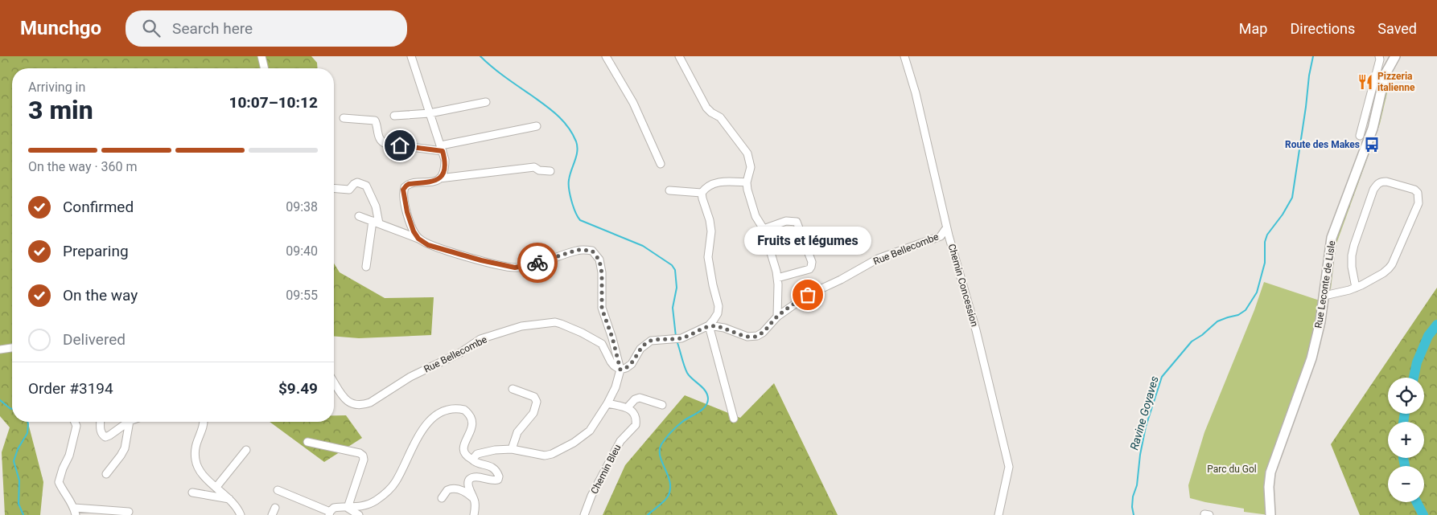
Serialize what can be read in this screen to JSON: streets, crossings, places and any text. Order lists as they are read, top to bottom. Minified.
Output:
{"streets":{"main road":["Rue Leconte de Lisle"],"street":["Rue Bellecombe","Chemin Concession","Chemin Bleu"]},"crossings":[["Rue Bellecombe","Chemin Concession"]],"water":["Ravine Goyaves"],"parks":["Parc du Gol"],"places":{"restaurant":["Pizzeria italienne"],"bus stop":["Route des Makes"],"other":["Fruits et légumes"]},"page":{"header":"Munchgo","search":"Search here","nav":["Map","Directions","Saved"],"heading":["3 min","Arriving in","10:07–10:12"],"panel":["Order #3194","$9.49"],"bar":"On the way · 360 m","list":[["Confirmed","09:38"],["Preparing","09:40"],["On the way","09:55"],"Delivered"],"bubble":"Fruits et légumes","map_buttons":["+","−"]}}
